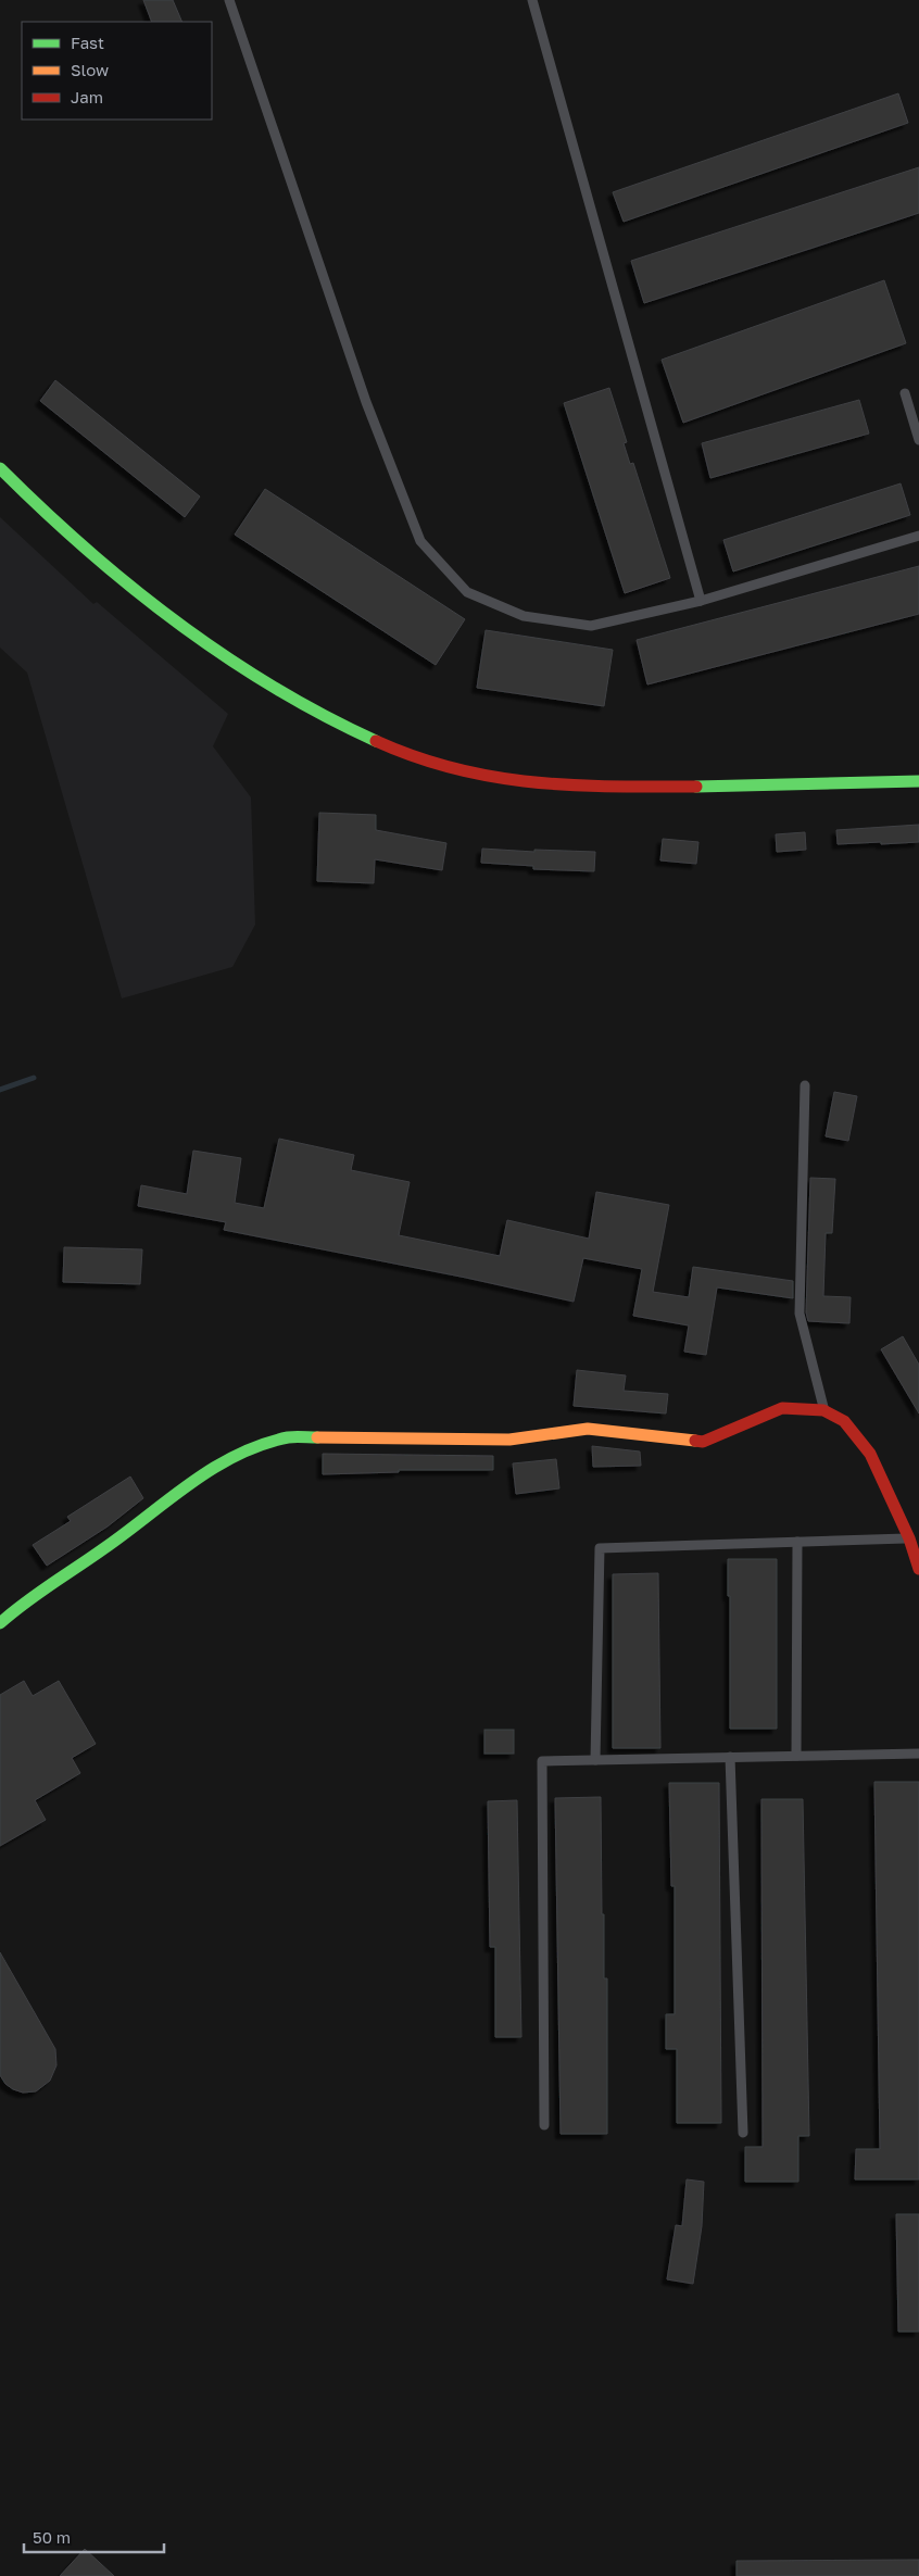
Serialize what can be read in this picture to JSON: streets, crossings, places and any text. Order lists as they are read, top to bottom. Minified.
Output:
{"legend":["Fast","Slow","Jam"],"scale_bar":"50 m"}
